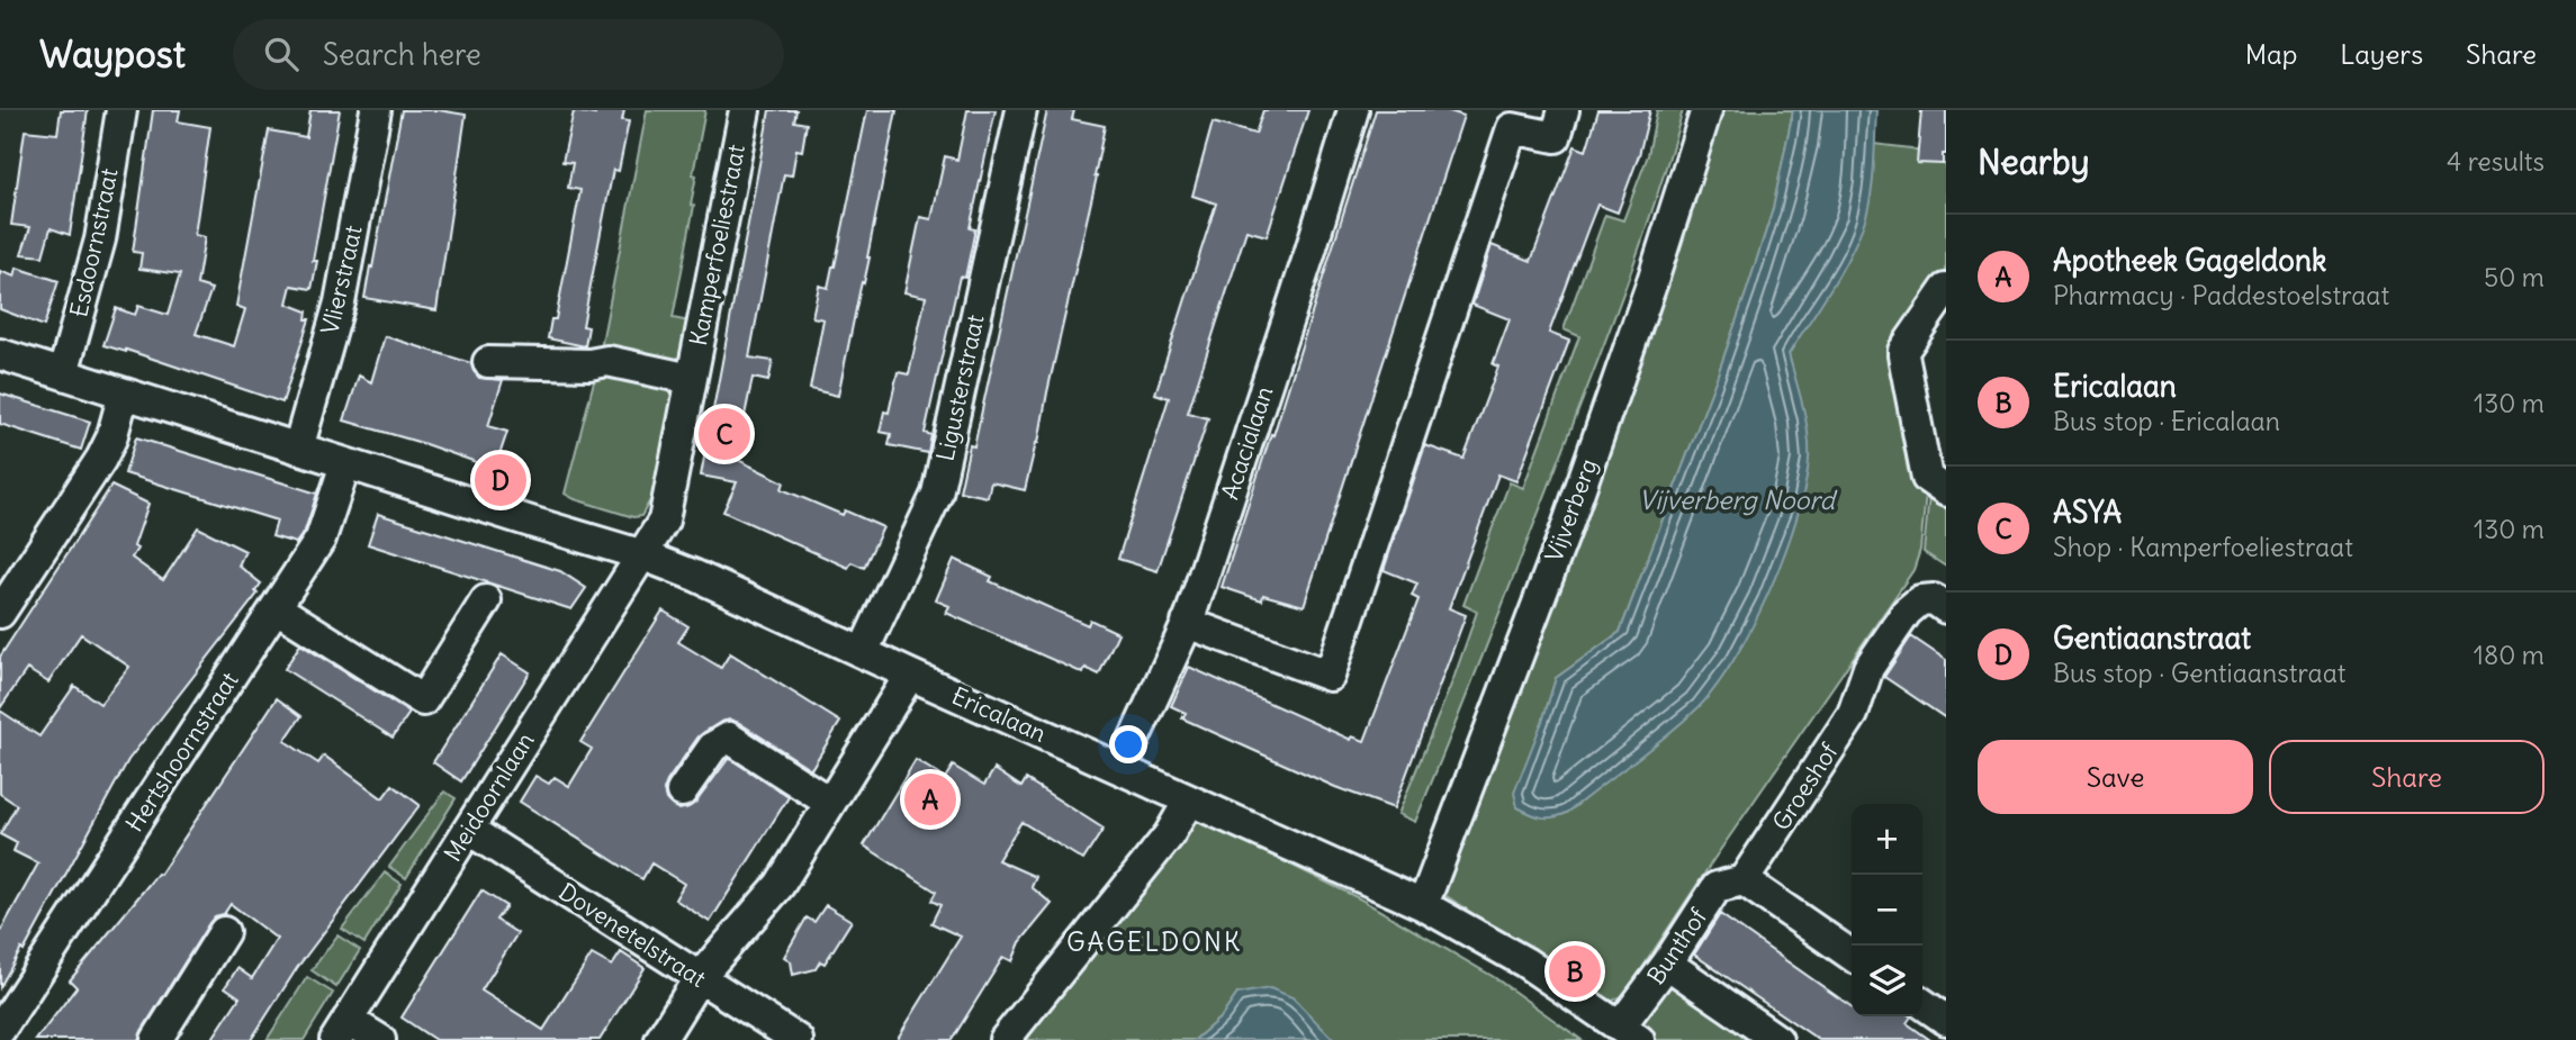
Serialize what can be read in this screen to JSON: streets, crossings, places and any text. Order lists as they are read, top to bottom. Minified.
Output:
{"streets":{"street":["Esdoornstraat","Kamperfoeliestraat","Vlierstraat","Ligusterstraat","Acacialaan","Vijverberg","Ericalaan","Hertshoornstraat","Groeshof","Meidoornlaan","Dovenetelstraat","Bunthof"]},"crossings":[["Esdoornstraat","Ericalaan"],["Kamperfoeliestraat","Ericalaan"],["Kamperfoeliestraat","Meidoornlaan"],["Vlierstraat","Ericalaan"],["Ligusterstraat","Ericalaan"],["Acacialaan","Ericalaan"],["Vijverberg","Ericalaan"],["Ericalaan","Hertshoornstraat"],["Ericalaan","Meidoornlaan"],["Ericalaan","Bunthof"],["Groeshof","Bunthof"],["Meidoornlaan","Dovenetelstraat"]],"districts":["GAGELDONK"],"water":["Vijverberg Noord"],"page":{"header":"Waypost","search":"Search here","nav":["Map","Layers","Share"],"heading":["Nearby","4 results"],"list":[{"mark":"A","name":"Apotheek Gageldonk","note":"Pharmacy · Paddestoelstraat","value":"50 m"},{"mark":"B","name":"Ericalaan","note":"Bus stop · Ericalaan","value":"130 m"},{"mark":"C","name":"ASYA","note":"Shop · Kamperfoeliestraat","value":"130 m"},{"mark":"D","name":"Gentiaanstraat","note":"Bus stop · Gentiaanstraat","value":"180 m"}],"pins":["C","D","A","B"],"buttons":["Save","Share"],"map_buttons":["+","−"]}}
